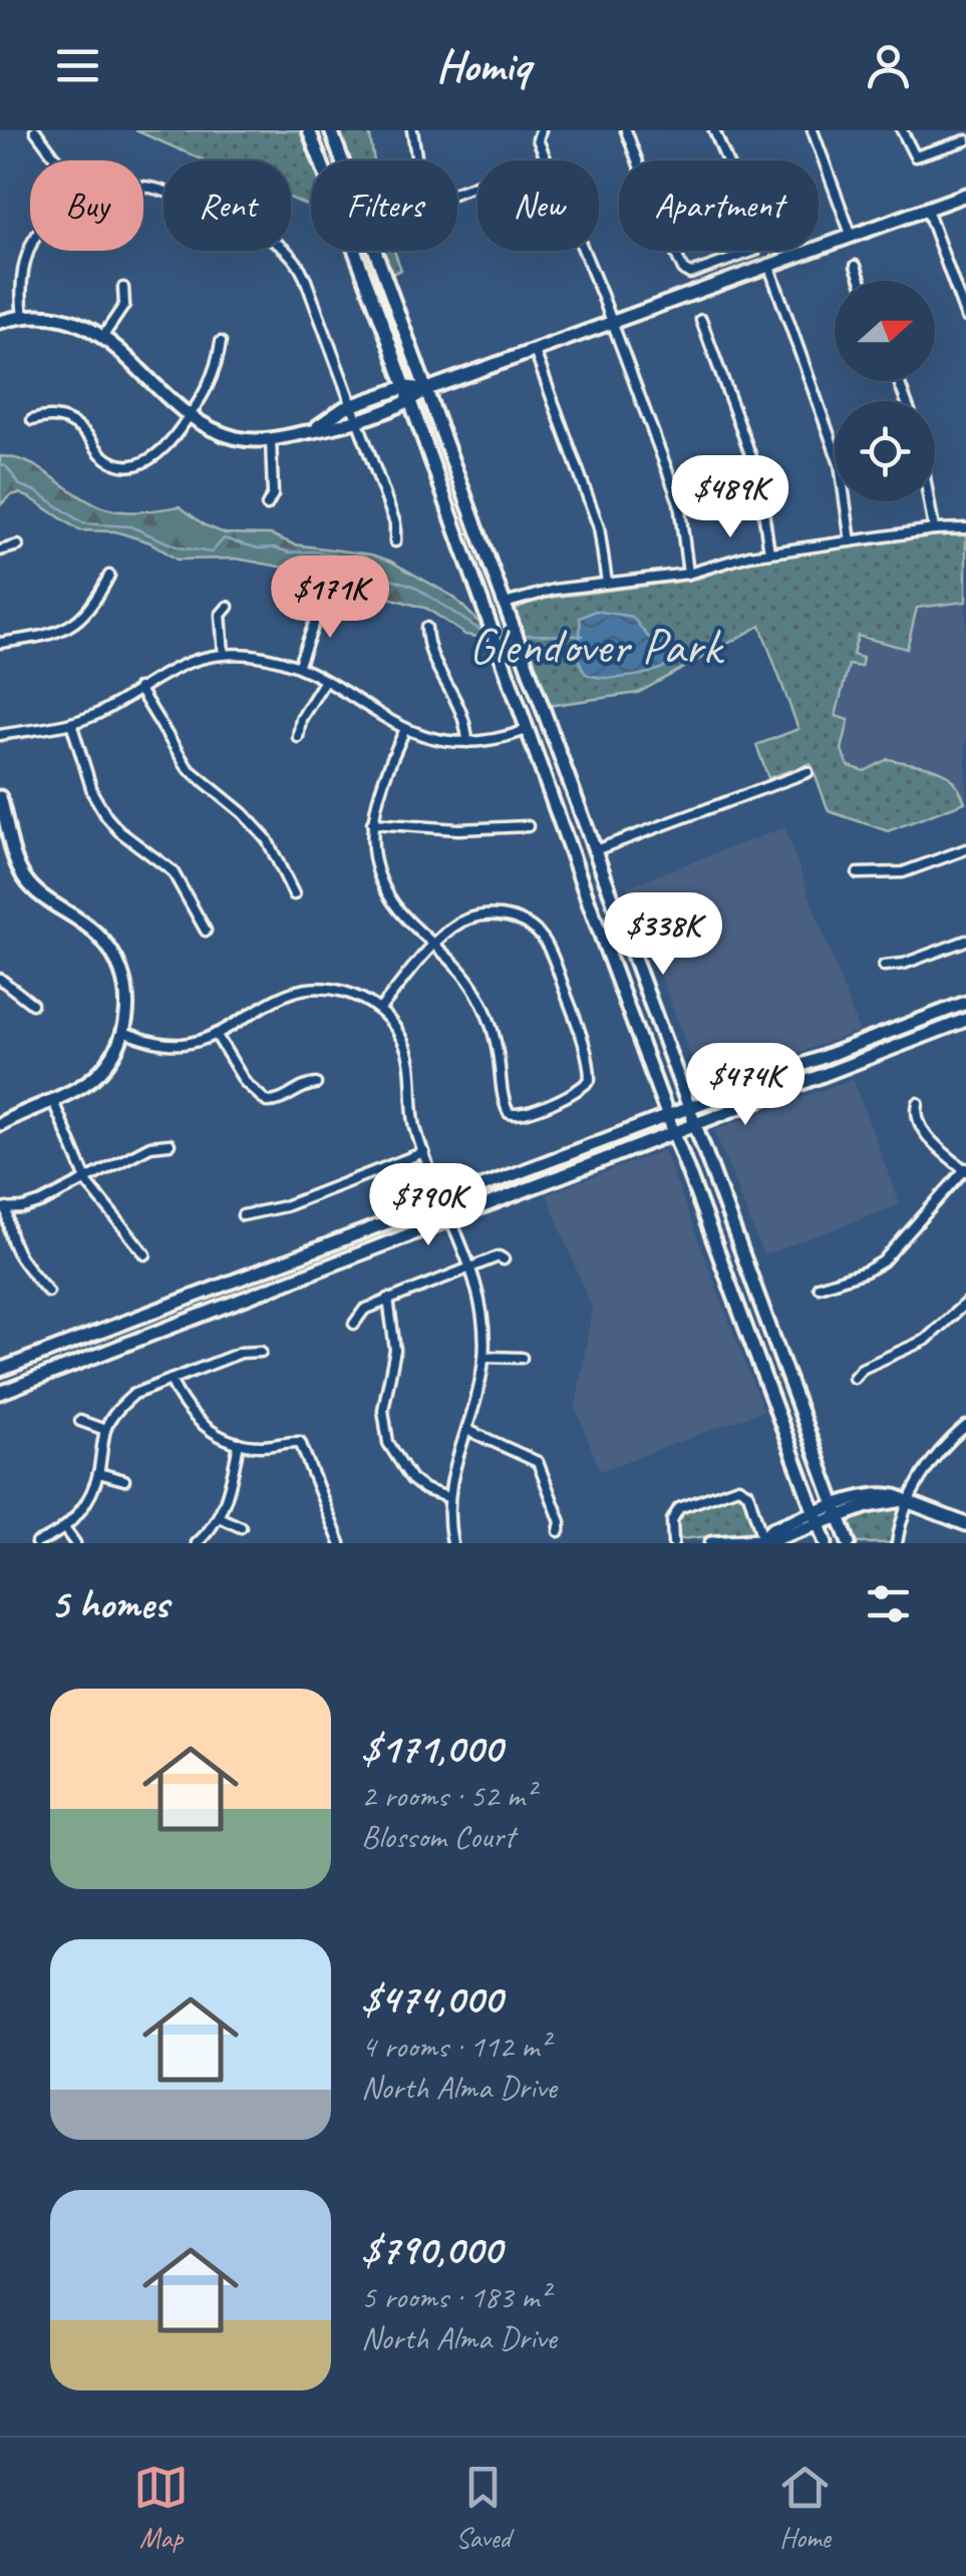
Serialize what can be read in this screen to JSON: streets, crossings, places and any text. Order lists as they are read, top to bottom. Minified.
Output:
{"parks":["Glendover Park"],"north":"right","page":{"header":"Homiq","chip":["Buy","Rent","Filters","New","Apartment"],"price":["$489K","$171K","$338K","$474K","$790K"],"heading":"5 homes","list":[{"name":"$171,000","note":"2 rooms · 52 m² · Blossom Court"},{"name":"$474,000","note":"4 rooms · 112 m² · North Alma Drive"},{"name":"$790,000","note":"5 rooms · 183 m² · North Alma Drive"}],"tabs":["Map","Saved","Home"]}}
